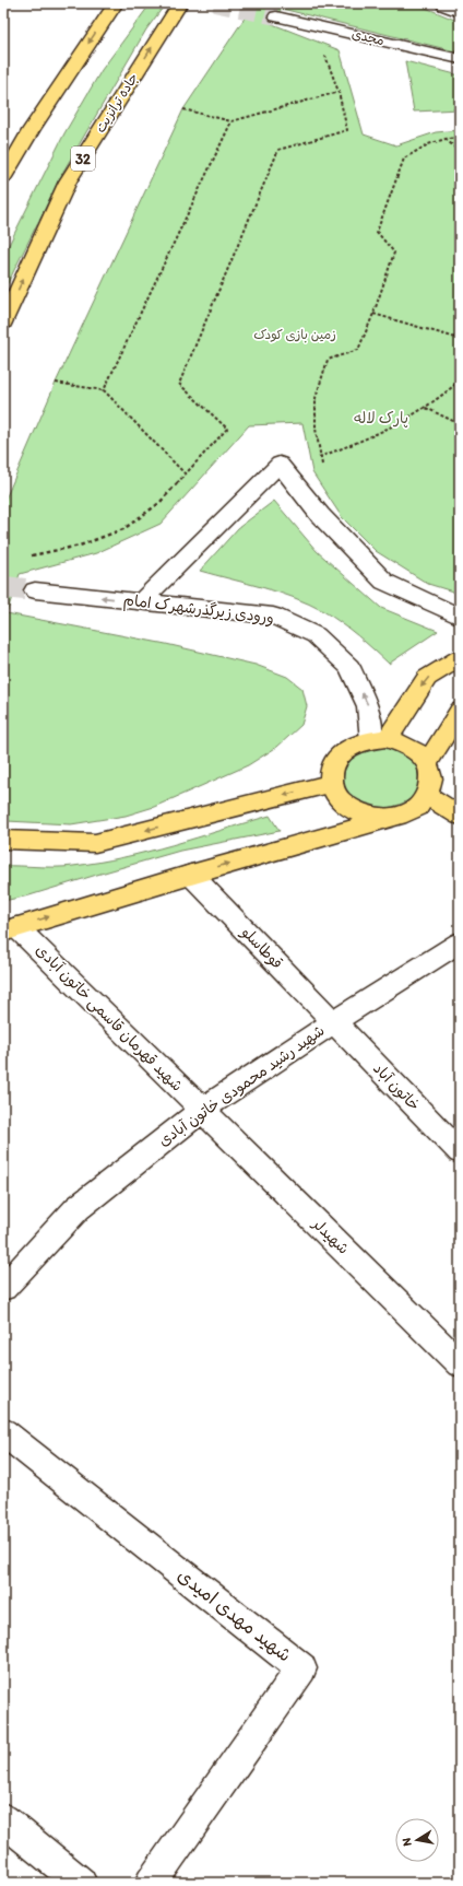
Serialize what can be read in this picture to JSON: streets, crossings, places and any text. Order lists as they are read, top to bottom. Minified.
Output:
{"streets":{"main road":["جاده ترانزیت","32"],"street":["مجدی","ورودی زیرگذرشهرک امام","قوطاسلو","شهید قهرمان قاسمی خاتون آبادی","شهید رشید محمودی خاتون آبادی","خاتون آباد","شهیدلر","شهید مهدی امیدی"]},"crossings":[["قوطاسلو","شهید رشید محمودی خاتون آبادی"],["قوطاسلو","خاتون آباد"],["شهید قهرمان قاسمی خاتون آبادی","شهید رشید محمودی خاتون آبادی"],["شهید قهرمان قاسمی خاتون آبادی","شهیدلر"],["شهید رشید محمودی خاتون آبادی","خاتون آباد"],["شهید رشید محمودی خاتون آبادی","شهیدلر"]],"one_way":["ورودی زیرگذرشهرک امام"],"parks":["زمین بازی کودک","پارک لاله"],"north":"left"}
